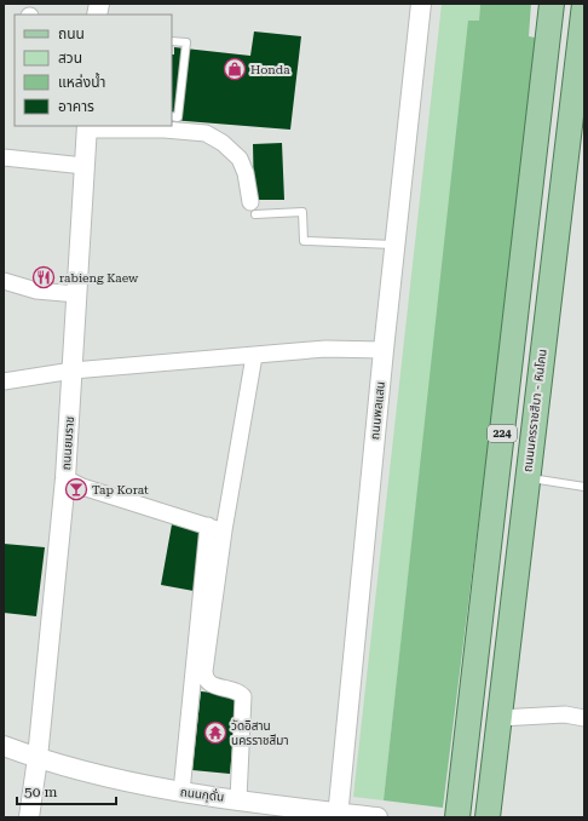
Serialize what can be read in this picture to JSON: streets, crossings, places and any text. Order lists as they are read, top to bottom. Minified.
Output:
{"streets":{"main road":["ถนนนครราชสีมา - หินโคน","224"],"street":["ถนนพลแสน","ถนนยมราช","ถนนกุดั่น"]},"crossings":[["ถนนพลแสน","ถนนกุดั่น"],["ถนนยมราช","ถนนกุดั่น"]],"places":{"shop":["Honda"],"restaurant":["rabieng Kaew"],"bar":["Tap Korat"],"temple":["วัดอิสาน นครราชสีมา"]},"legend":["ถนน","สวน","แหล่งน้ำ","อาคาร"],"scale_bar":"50 m"}
